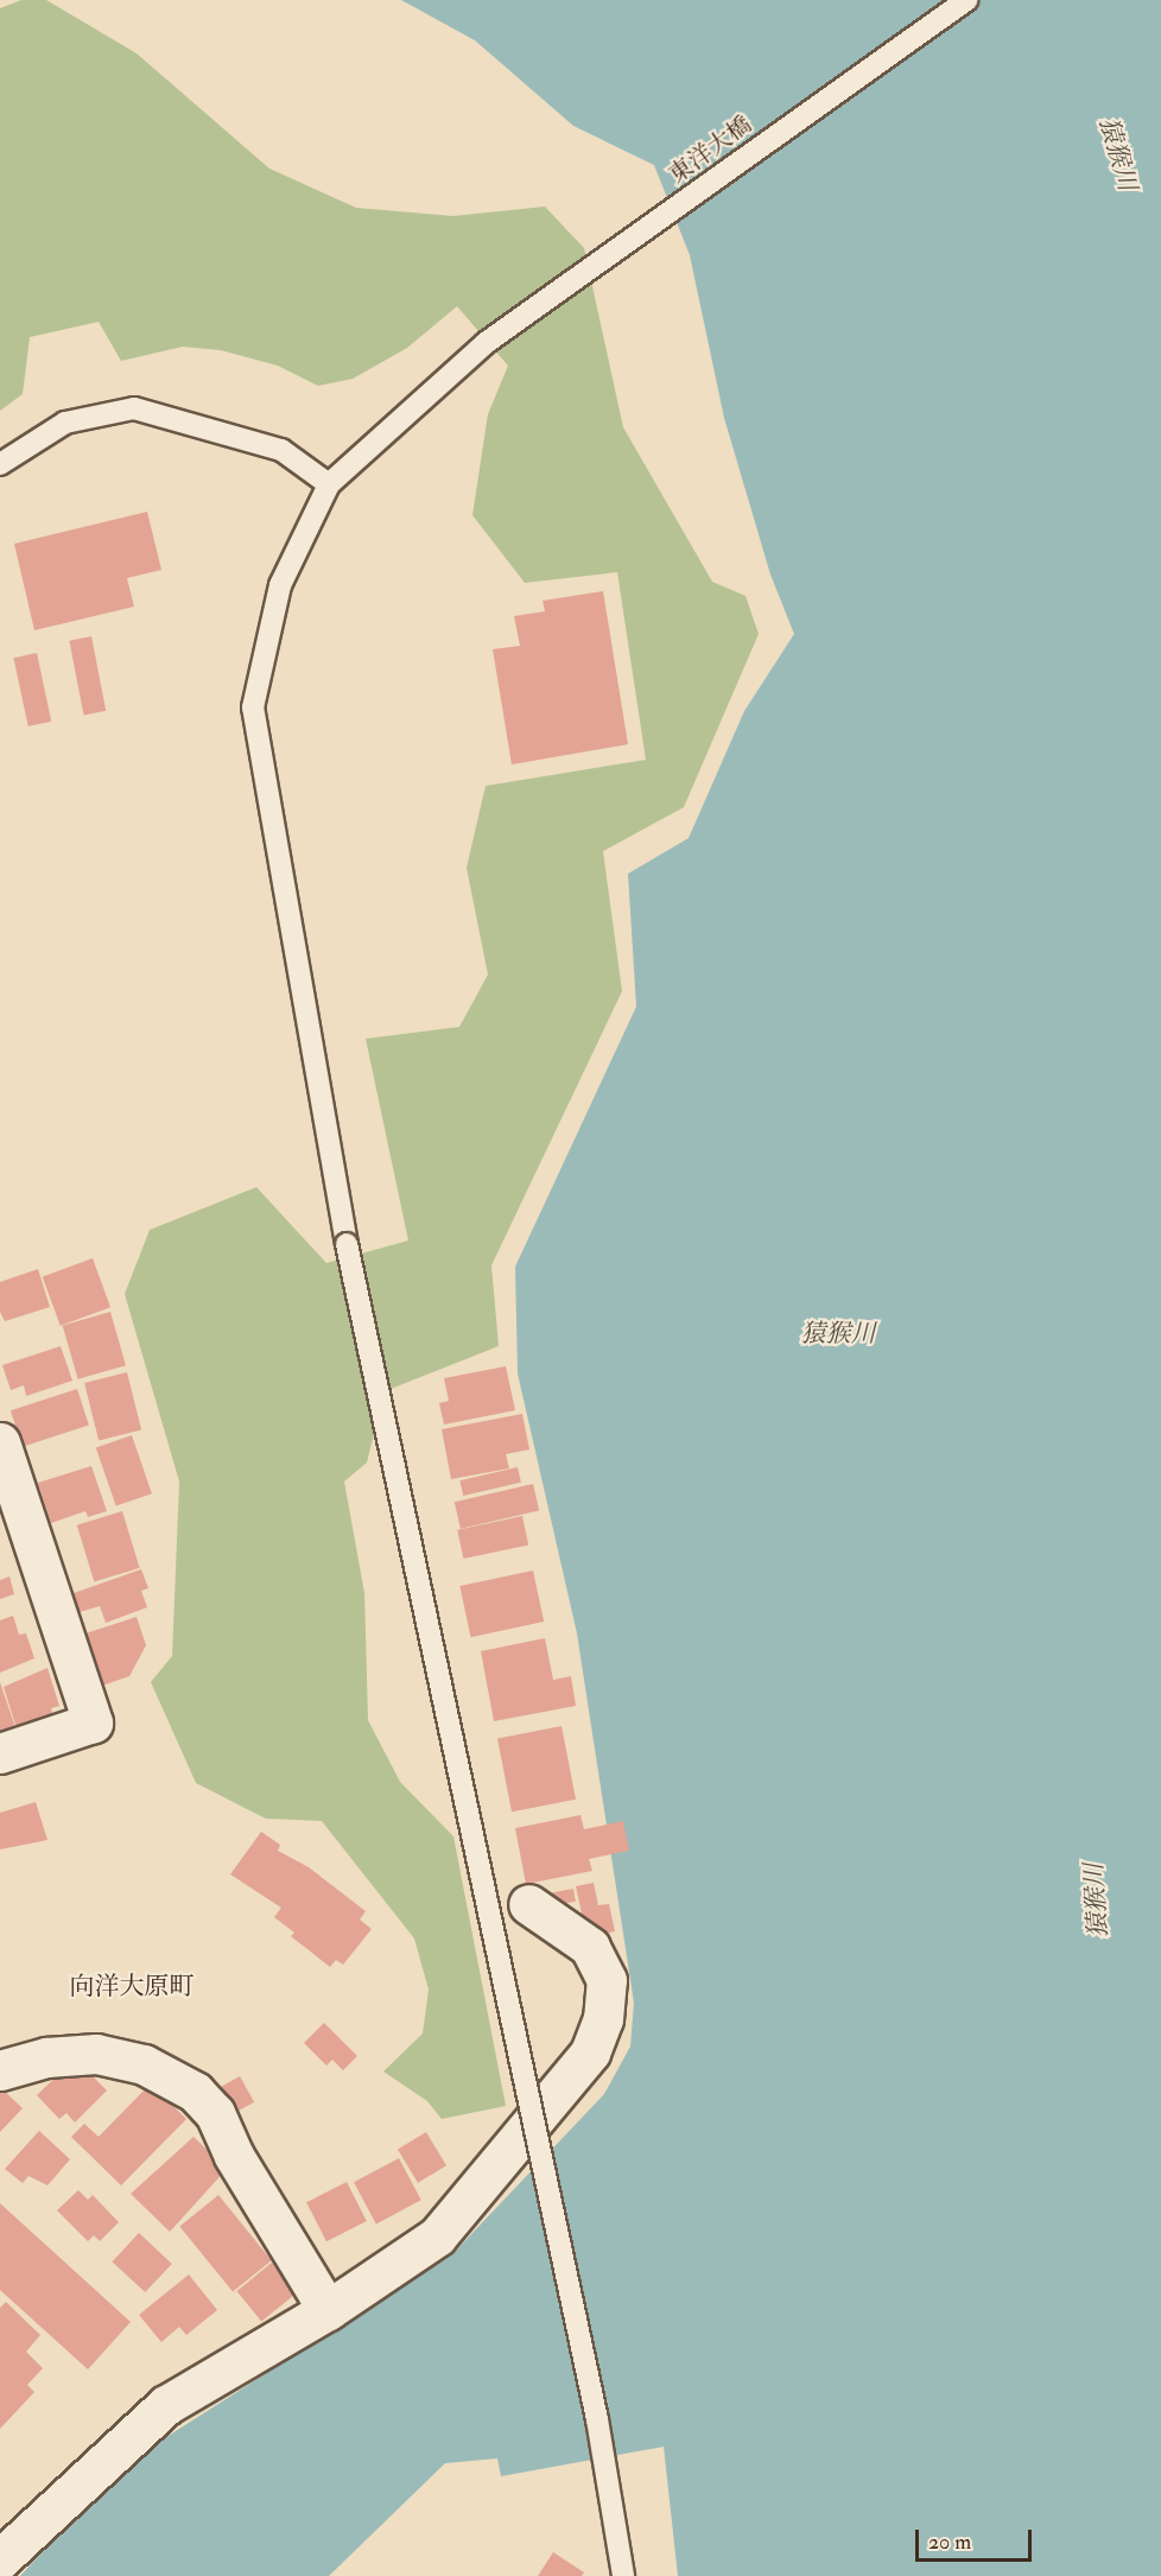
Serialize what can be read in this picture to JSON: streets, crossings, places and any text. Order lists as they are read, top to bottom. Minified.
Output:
{"streets":{"lane":["東洋大橋"]},"districts":["向洋大原町"],"water":["猿猴川"],"scale_bar":"20 m"}
